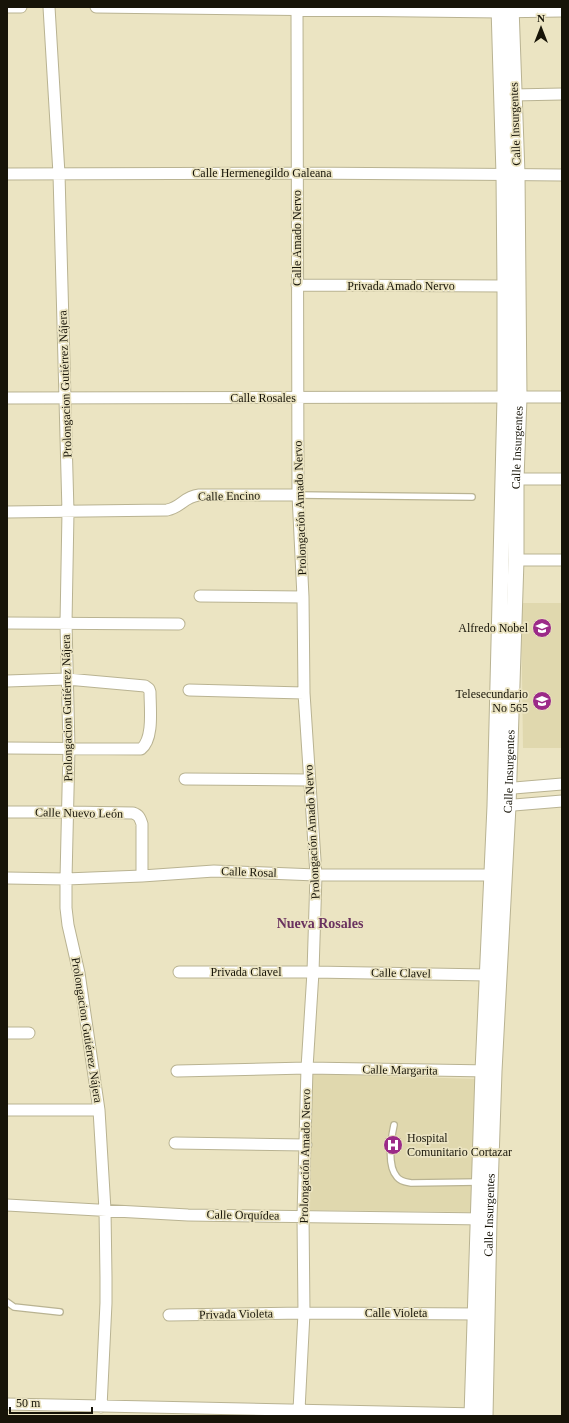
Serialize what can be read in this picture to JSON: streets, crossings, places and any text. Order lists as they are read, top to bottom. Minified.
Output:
{"streets":{"main road":["Calle Insurgentes"],"street":["Calle Hermenegildo Galeana","Calle Amado Nervo","Privada Amado Nervo","Prolongacion Gutiérrez Nájera","Calle Rosales","Calle Encino","Prolongación Amado Nervo","Calle Nuevo León","Calle Rosal","Privada Clavel","Calle Clavel","Calle Margarita","Calle Orquídea","Calle Violeta","Privada Violeta"]},"crossings":[["Calle Insurgentes","Calle Hermenegildo Galeana"],["Calle Insurgentes","Privada Amado Nervo"],["Calle Insurgentes","Calle Rosales"],["Calle Insurgentes","Calle Rosal"],["Calle Insurgentes","Calle Clavel"],["Calle Insurgentes","Calle Margarita"],["Calle Insurgentes","Calle Orquídea"],["Calle Insurgentes","Calle Violeta"],["Calle Hermenegildo Galeana","Calle Amado Nervo"],["Calle Hermenegildo Galeana","Prolongacion Gutiérrez Nájera"],["Calle Amado Nervo","Privada Amado Nervo"],["Calle Amado Nervo","Calle Rosales"],["Calle Amado Nervo","Prolongación Amado Nervo"],["Prolongacion Gutiérrez Nájera","Calle Rosales"],["Prolongacion Gutiérrez Nájera","Calle Encino"],["Prolongacion Gutiérrez Nájera","Calle Nuevo León"],["Prolongacion Gutiérrez Nájera","Calle Rosal"],["Prolongacion Gutiérrez Nájera","Calle Orquídea"],["Calle Rosales","Prolongación Amado Nervo"],["Calle Encino","Prolongación Amado Nervo"],["Prolongación Amado Nervo","Calle Rosal"],["Prolongación Amado Nervo","Privada Clavel"],["Prolongación Amado Nervo","Calle Clavel"],["Prolongación Amado Nervo","Calle Margarita"],["Prolongación Amado Nervo","Calle Orquídea"],["Prolongación Amado Nervo","Calle Violeta"],["Prolongación Amado Nervo","Privada Violeta"],["Calle Nuevo León","Calle Rosal"],["Privada Clavel","Calle Clavel"],["Calle Violeta","Privada Violeta"]],"districts":["Nueva Rosales"],"places":{"school or university":["Alfredo Nobel","Telesecundario No 565"],"hospital":["Hospital Comunitario Cortazar"]},"scale_bar":"50 m","north":"top"}
